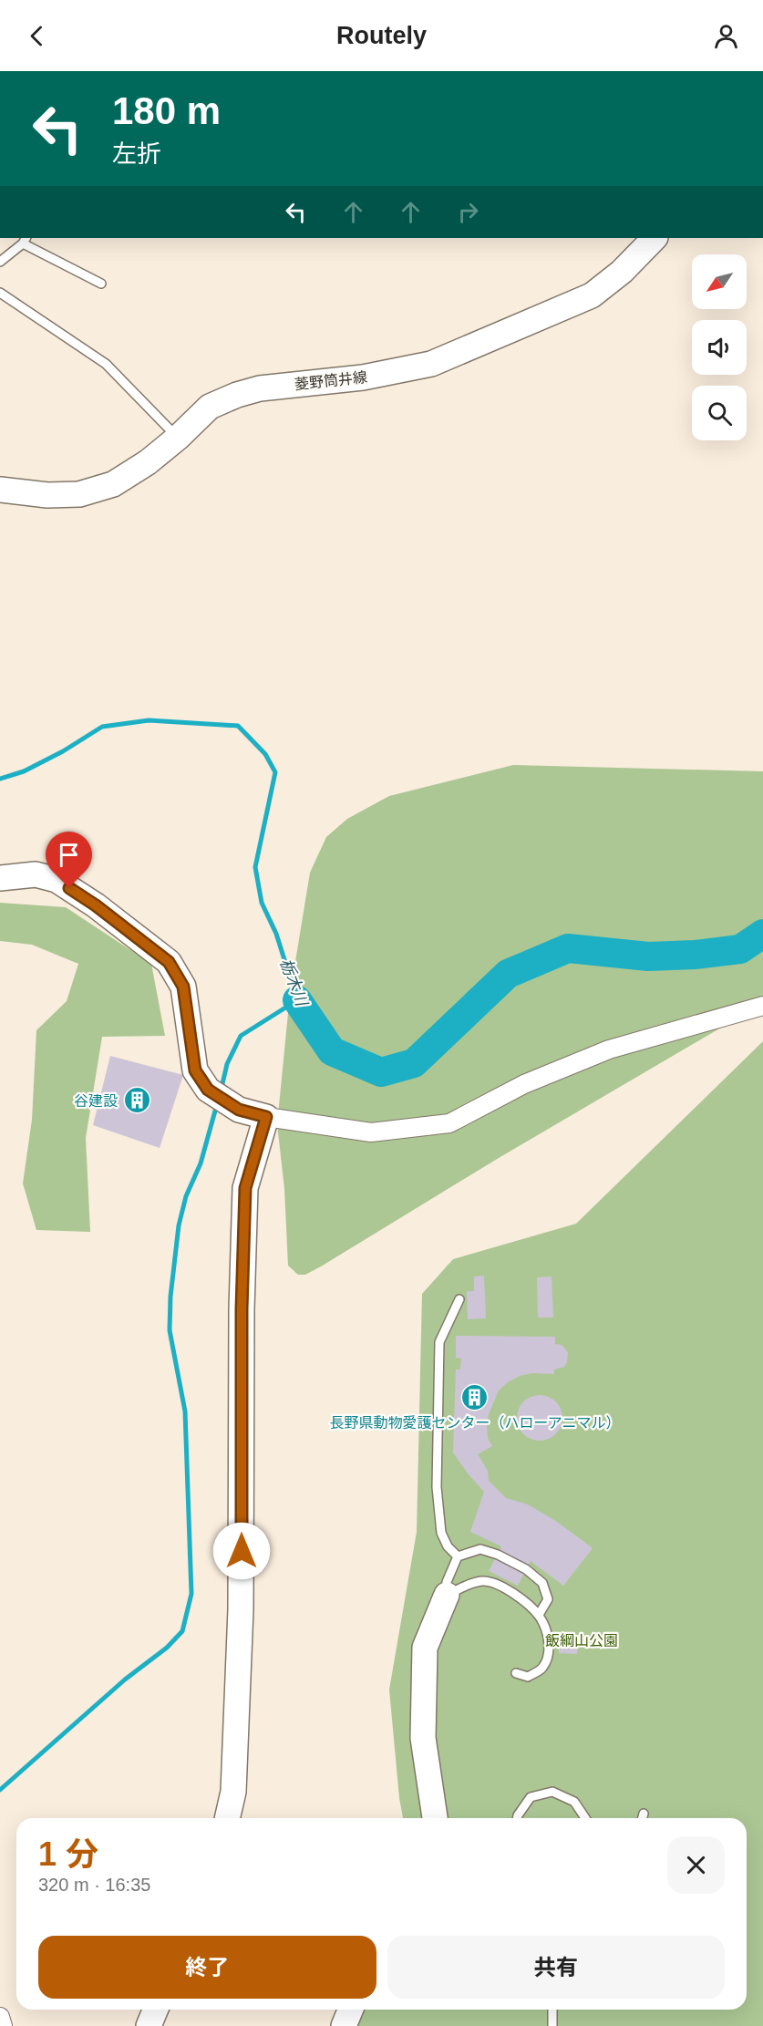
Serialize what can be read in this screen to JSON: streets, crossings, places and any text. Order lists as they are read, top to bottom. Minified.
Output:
{"streets":{"street":["菱野筒井線"]},"water":["栃木川"],"parks":["飯綱山公園"],"places":{"building":["谷建設","長野県動物愛護センター（ハローアニマル）"]},"north":"bottom left","page":{"header":"Routely","turn":["180 m","左折"],"heading":["1 分","320 m · 16:35"],"buttons":["終了","共有"]}}
